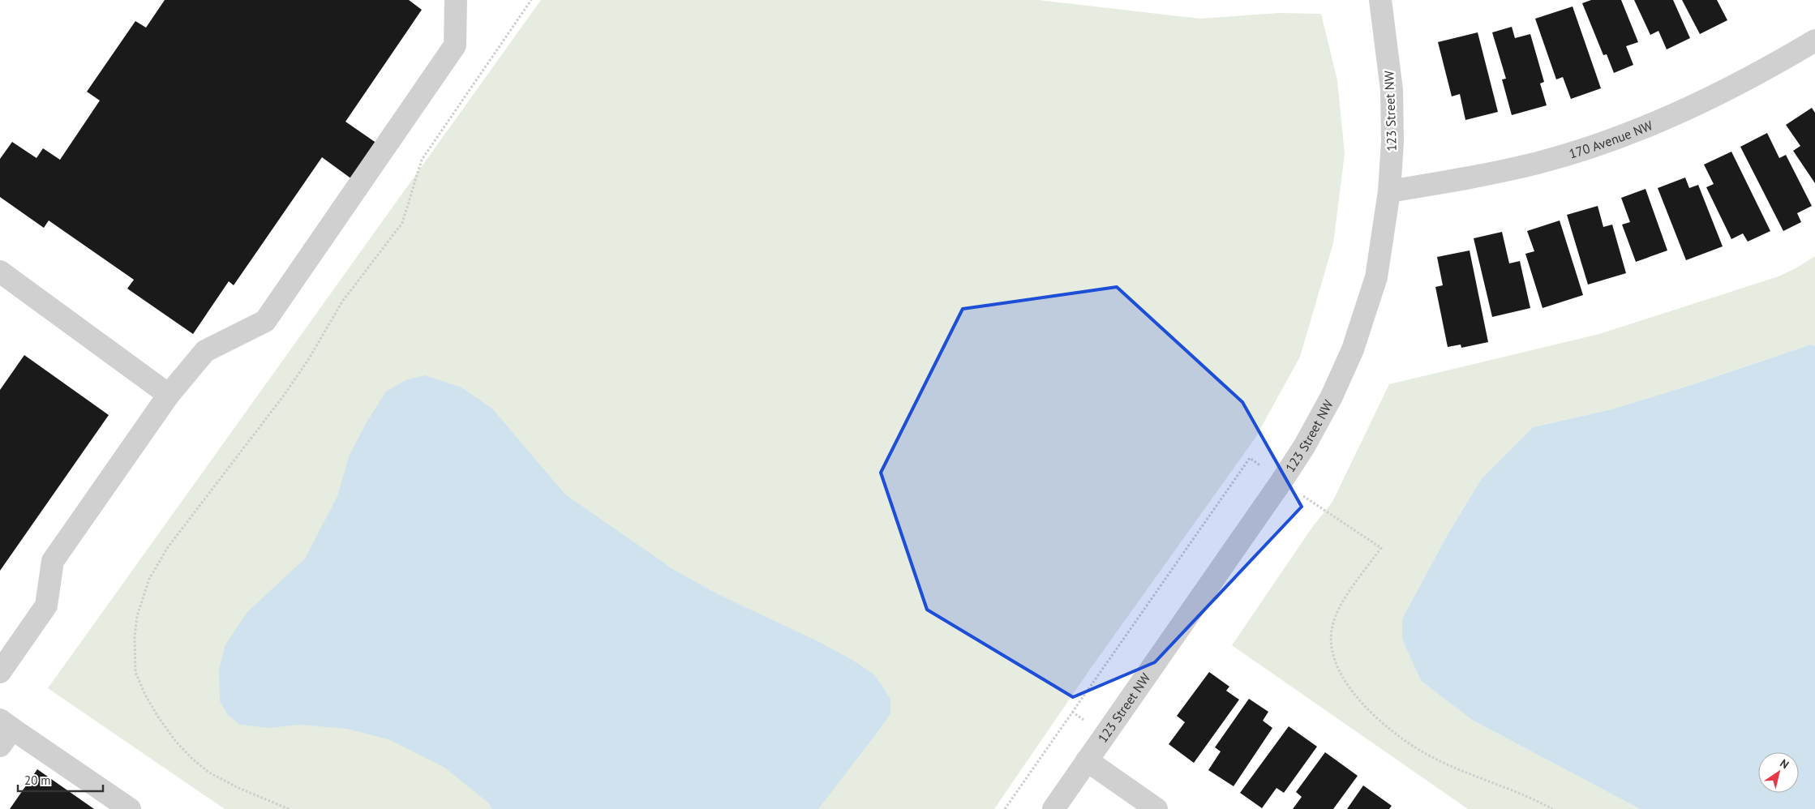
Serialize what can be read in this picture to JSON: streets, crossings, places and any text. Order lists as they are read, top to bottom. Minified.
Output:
{"streets":{"street":["123 Street NW","170 Avenue NW"]},"crossings":[["123 Street NW","170 Avenue NW"]],"scale_bar":"20 m","north":"top right"}
